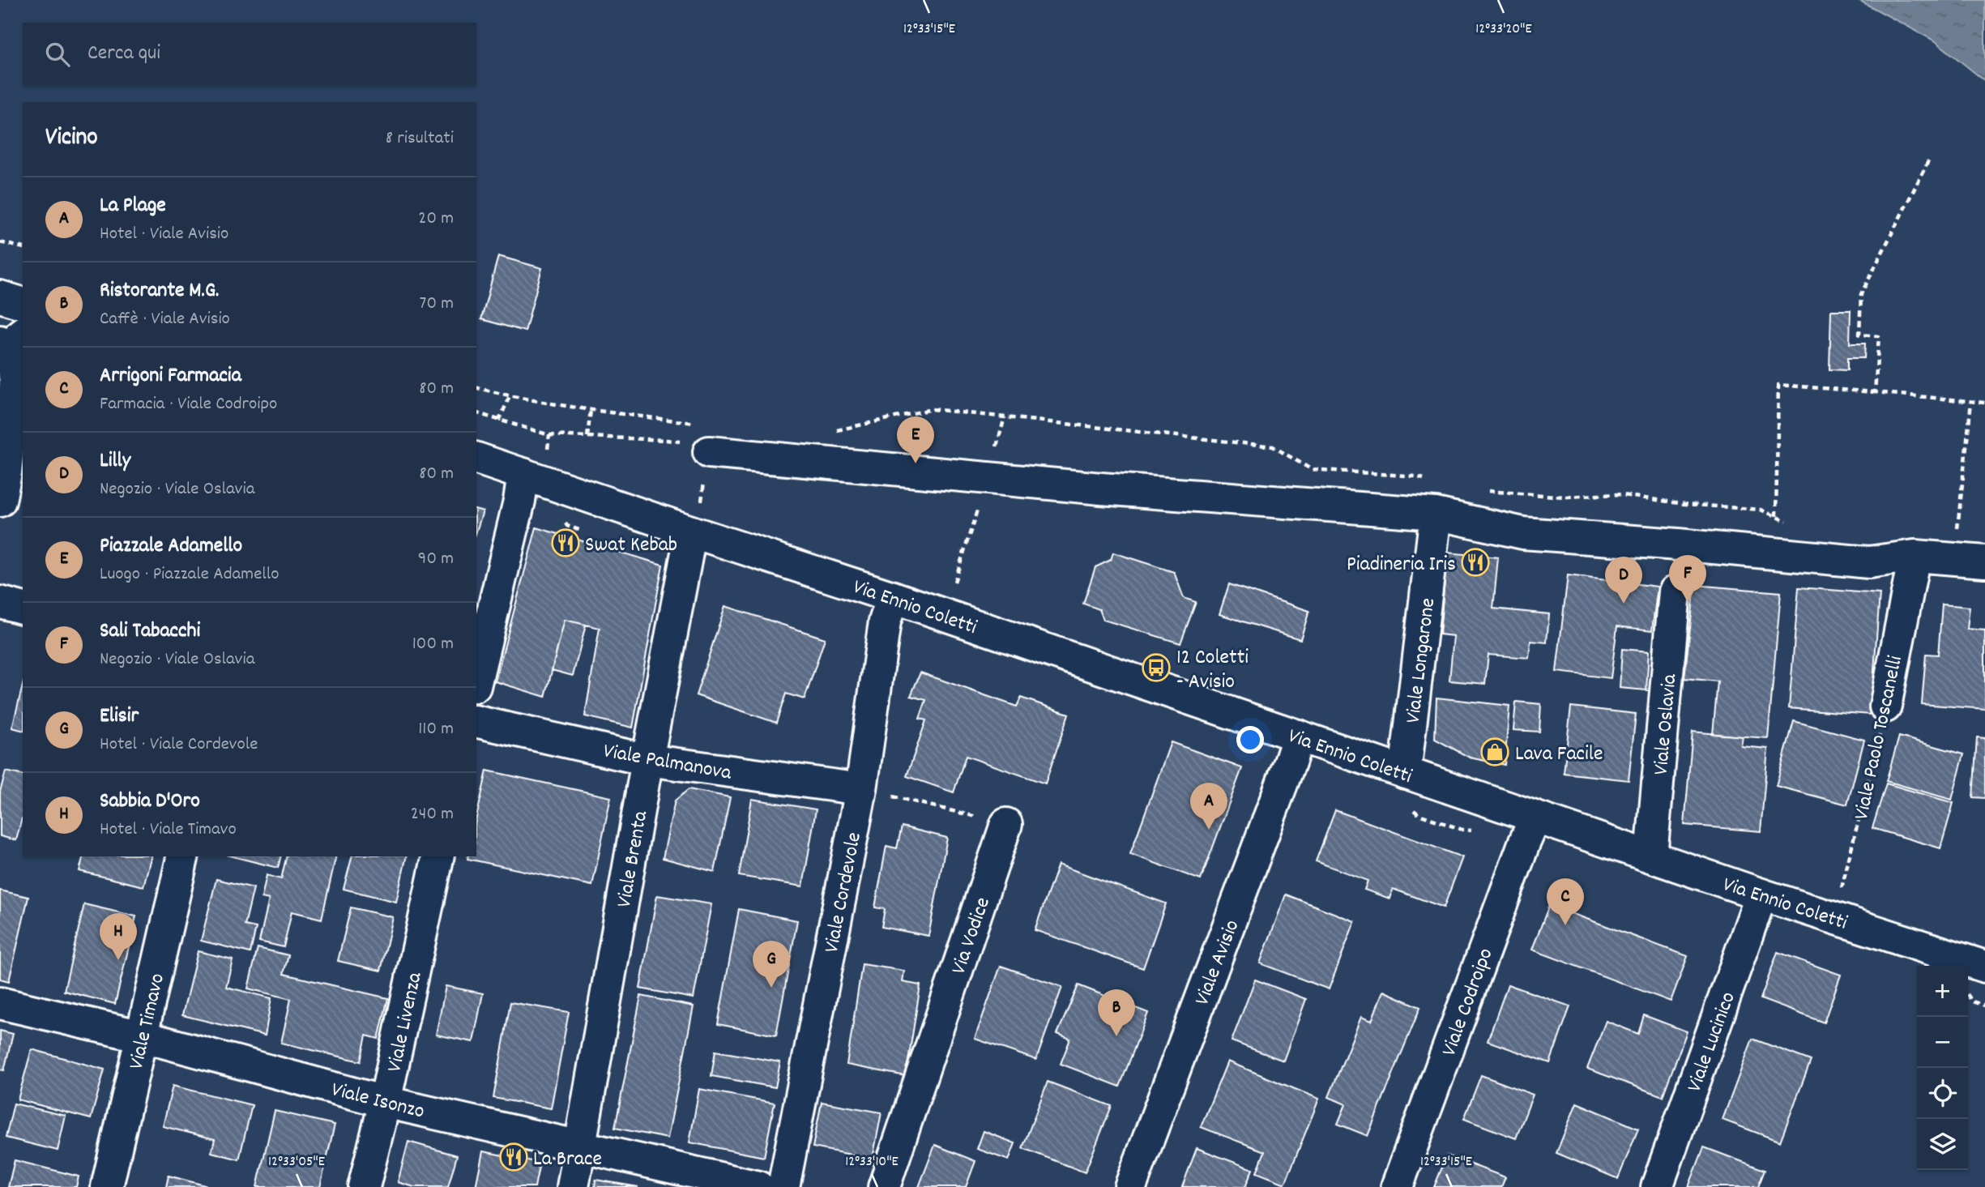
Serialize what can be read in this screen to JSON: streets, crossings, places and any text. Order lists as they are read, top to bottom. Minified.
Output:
{"streets":{"street":["Via Ennio Coletti","Viale Longarone","Viale Oslavia","Viale Paolo Toscanelli","Viale Palmanova","Viale Brenta","Viale Cordevole","Via Vodice","Viale Avisio","Viale Codroipo","Viale Timavo","Viale Livenza","Viale Lucinico","Viale Isonzo"]},"crossings":[["Via Ennio Coletti","Viale Longarone"],["Via Ennio Coletti","Viale Oslavia"],["Via Ennio Coletti","Viale Paolo Toscanelli"],["Via Ennio Coletti","Viale Brenta"],["Via Ennio Coletti","Viale Cordevole"],["Via Ennio Coletti","Viale Avisio"],["Via Ennio Coletti","Viale Codroipo"],["Via Ennio Coletti","Viale Lucinico"],["Viale Palmanova","Viale Brenta"],["Viale Palmanova","Viale Cordevole"],["Viale Brenta","Viale Isonzo"],["Viale Timavo","Viale Isonzo"],["Viale Livenza","Viale Isonzo"]],"places":{"restaurant":["Swat Kebab","Piadineria Iris","La Brace"],"bus stop":["12 Coletti - Avisio"],"shop":["Lava Facile"]},"page":{"search":"Cerca qui","heading":["Vicino","8 risultati"],"list":[{"mark":"A","name":"La Plage","note":"Hotel · Viale Avisio","value":"20 m"},{"mark":"B","name":"Ristorante M.G.","note":"Caffè · Viale Avisio","value":"70 m"},{"mark":"C","name":"Arrigoni Farmacia","note":"Farmacia · Viale Codroipo","value":"80 m"},{"mark":"D","name":"Lilly","note":"Negozio · Viale Oslavia","value":"80 m"},{"mark":"E","name":"Piazzale Adamello","note":"Luogo · Piazzale Adamello","value":"90 m"},{"mark":"F","name":"Sali Tabacchi","note":"Negozio · Viale Oslavia","value":"100 m"},{"mark":"G","name":"Elisir","note":"Hotel · Viale Cordevole","value":"110 m"},{"mark":"H","name":"Sabbia D'Oro","note":"Hotel · Viale Timavo","value":"240 m"}],"pins":["E","F","D","A","C","H","G","B"],"map_buttons":["+","−"]},"coordinates":["12°33'15\"E","12°33'20\"E","12°33'05\"E","12°33'10\"E"]}
